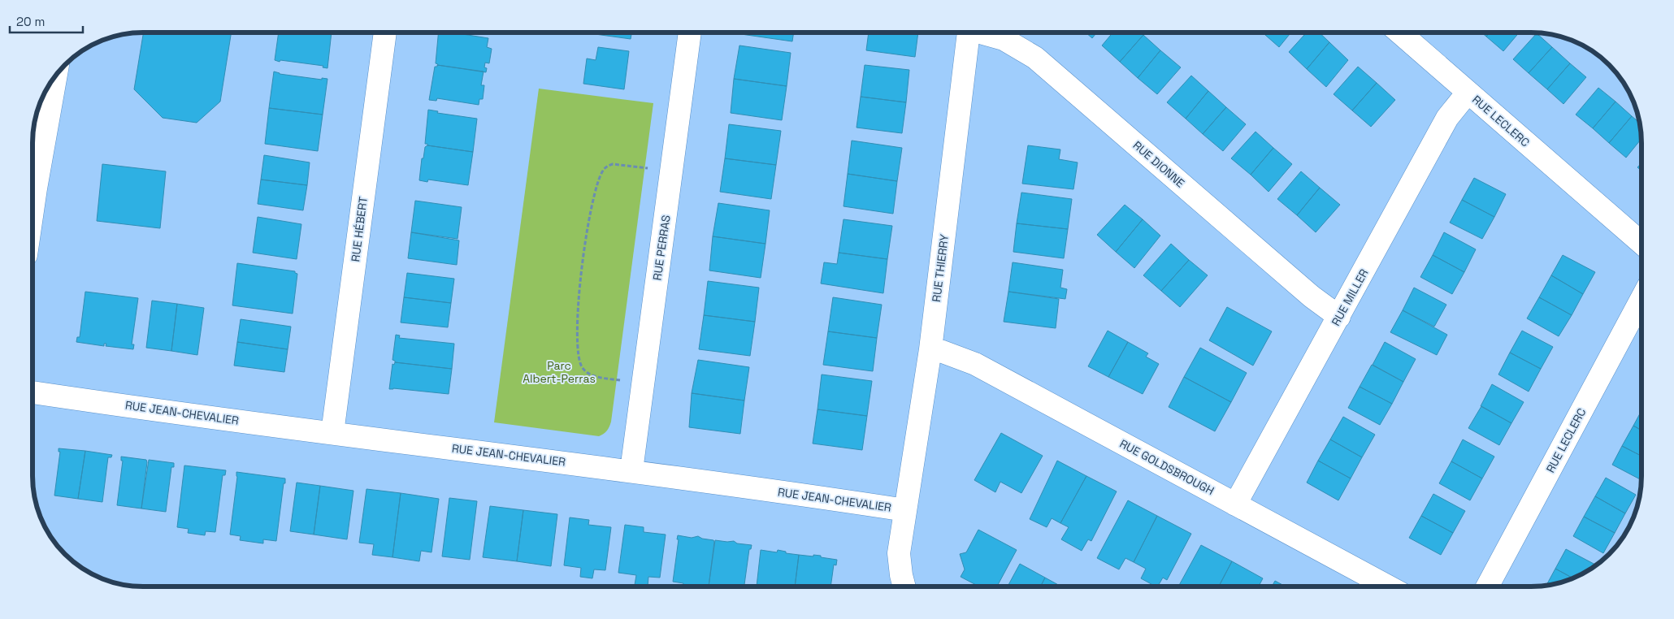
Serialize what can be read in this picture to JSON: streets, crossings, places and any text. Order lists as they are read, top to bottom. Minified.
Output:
{"streets":{"street":["RUE LECLERC","RUE DIONNE","RUE HÉBERT","RUE PERRAS","RUE THIERRY","RUE MILLER","RUE JEAN-CHEVALIER","RUE GOLDSBROUGH"]},"crossings":[["RUE LECLERC","RUE MILLER"],["RUE DIONNE","RUE MILLER"],["RUE HÉBERT","RUE JEAN-CHEVALIER"],["RUE PERRAS","RUE JEAN-CHEVALIER"],["RUE THIERRY","RUE JEAN-CHEVALIER"],["RUE THIERRY","RUE GOLDSBROUGH"],["RUE MILLER","RUE GOLDSBROUGH"]],"parks":["Parc Albert-Perras"],"scale_bar":"20 m"}
